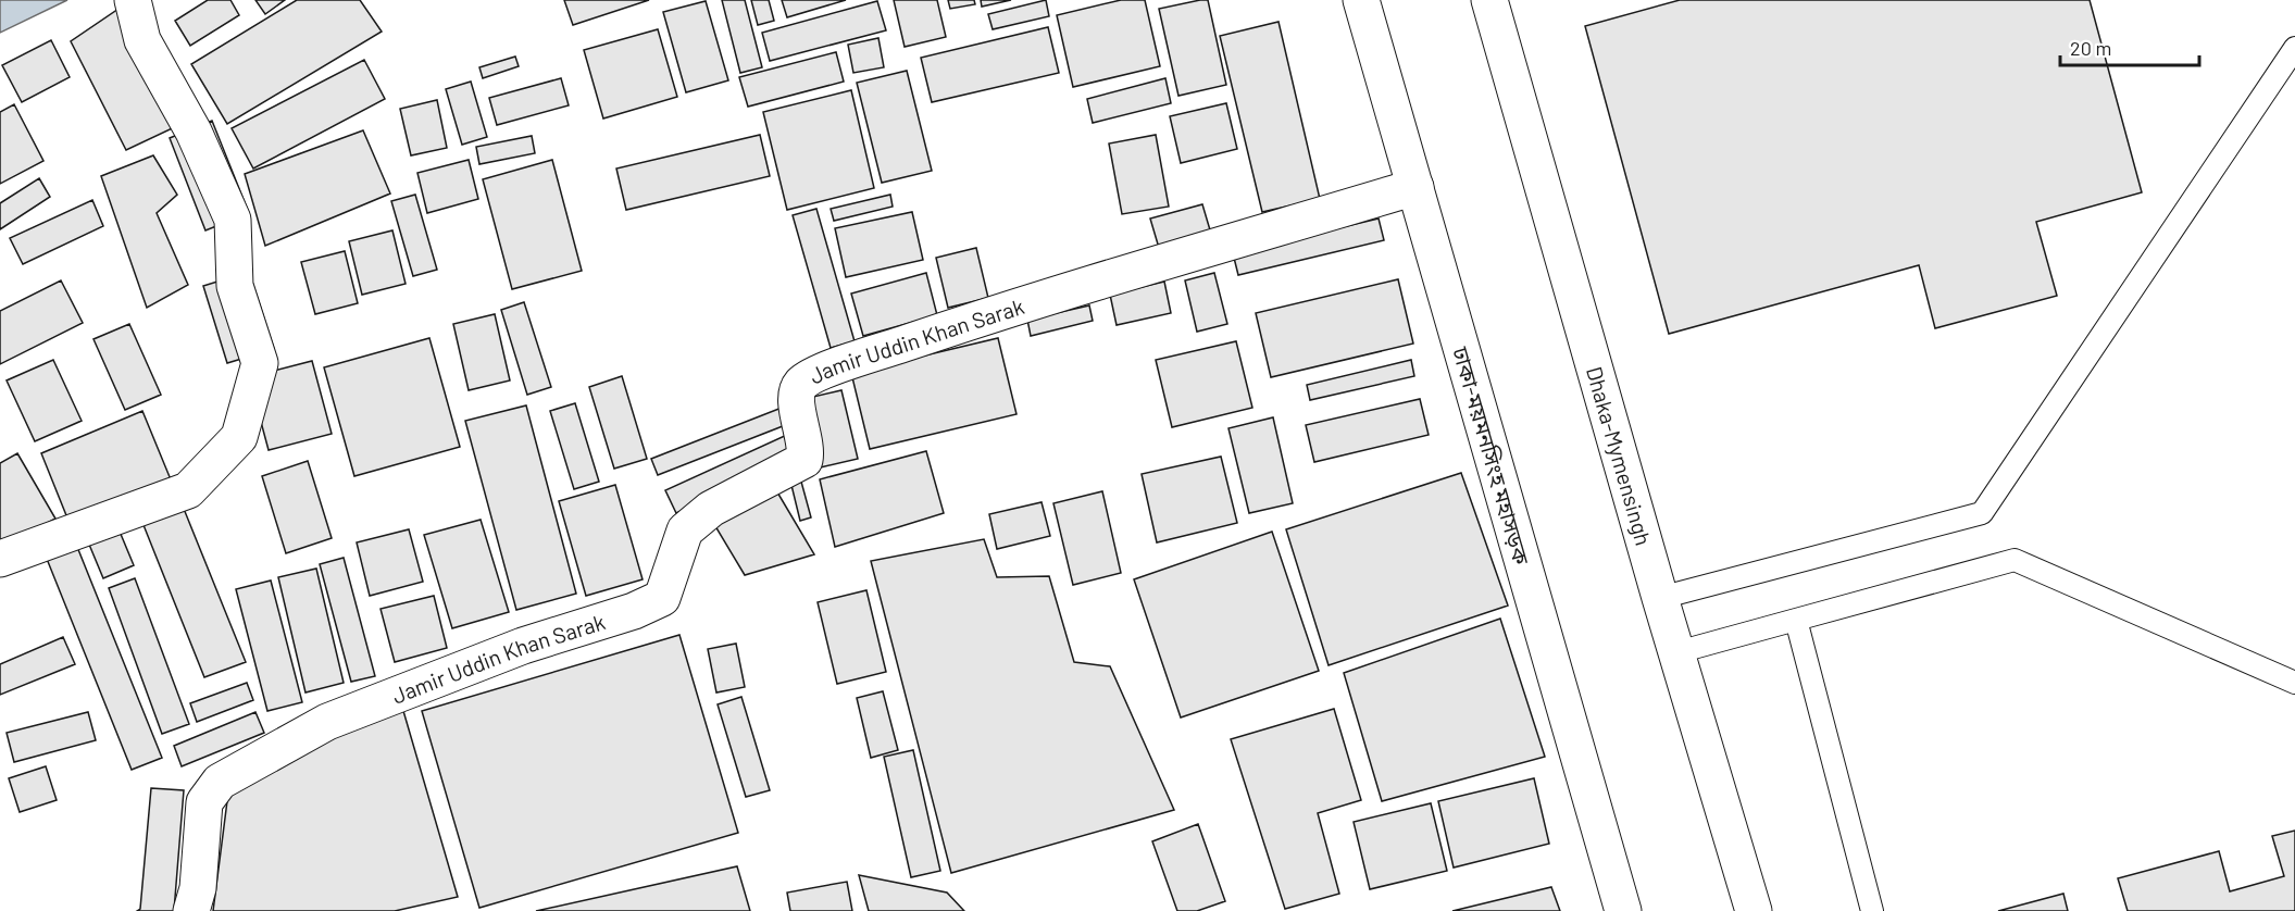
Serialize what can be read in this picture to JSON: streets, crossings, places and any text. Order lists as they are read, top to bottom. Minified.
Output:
{"streets":{"main road":["Jamir Uddin Khan Sarak","ঢাকা-ময়মনসিংহ মহাসড়ক","Dhaka-Mymensingh"]},"crossings":[["Jamir Uddin Khan Sarak","ঢাকা-ময়মনসিংহ মহাসড়ক"]],"scale_bar":"20 m"}
